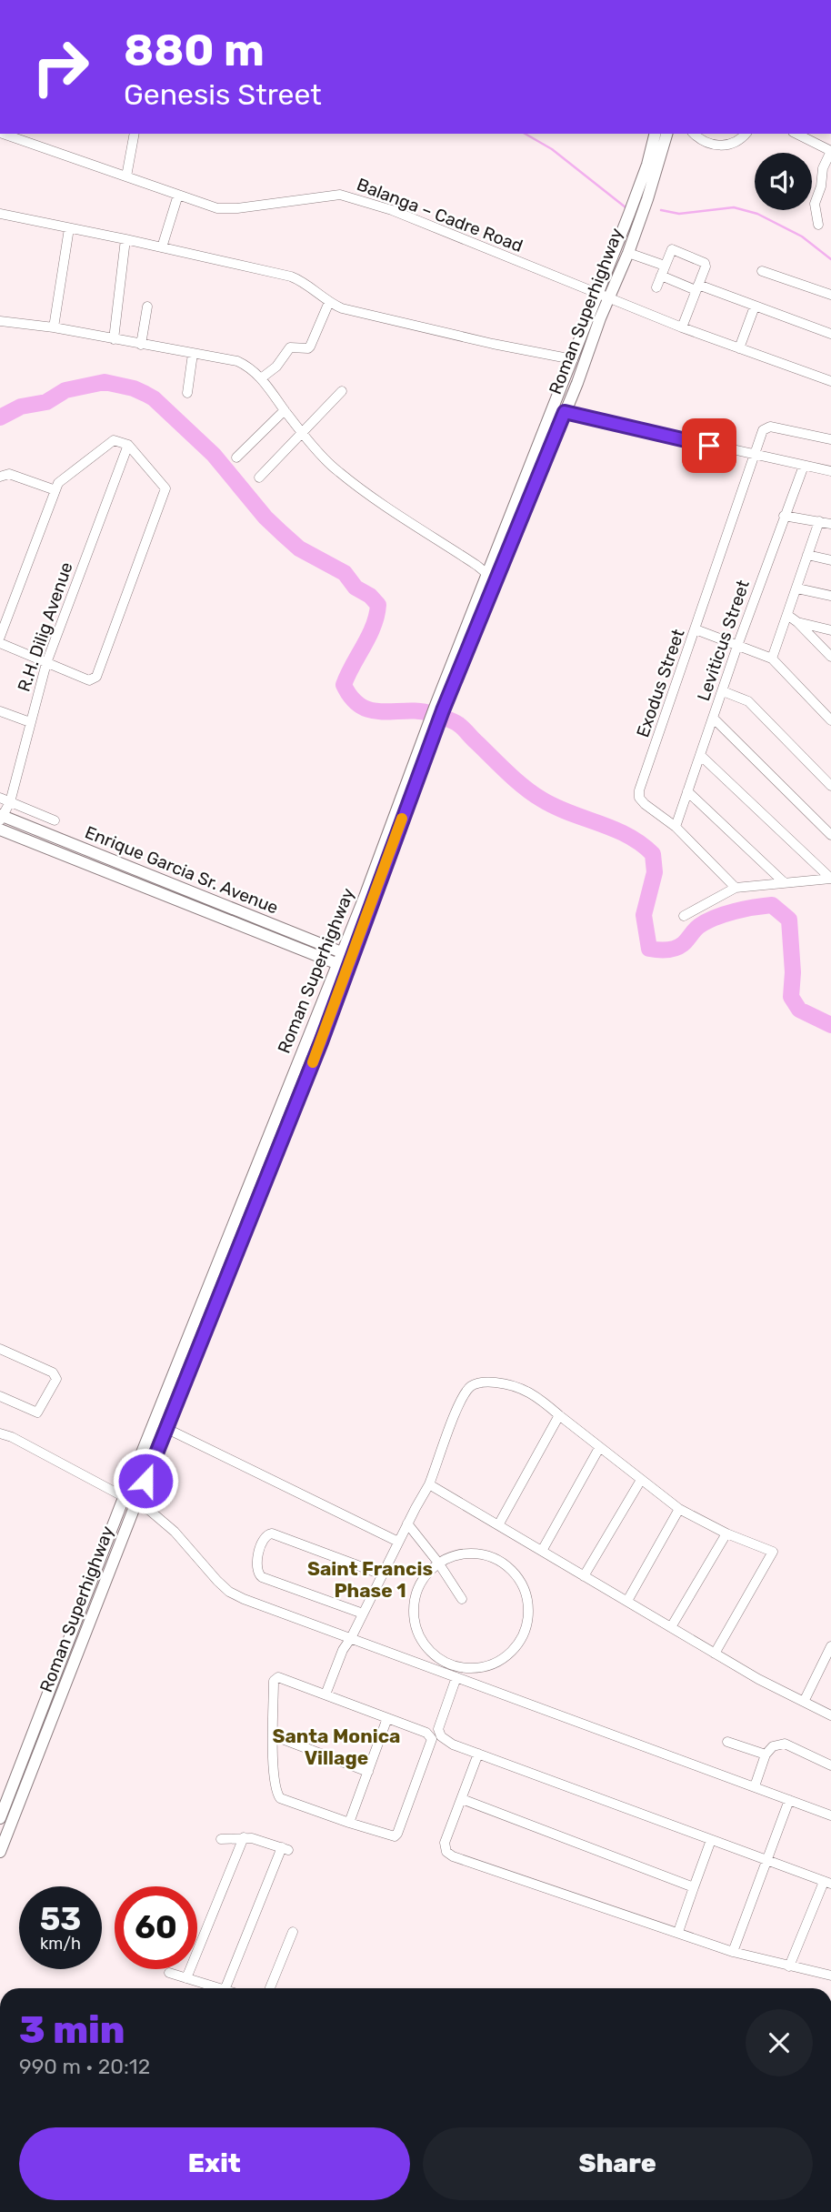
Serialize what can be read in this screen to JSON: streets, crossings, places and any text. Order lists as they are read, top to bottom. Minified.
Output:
{"streets":{"main road":["Roman Superhighway","Enrique Garcia Sr. Avenue"],"street":["Balanga – Cadre Road","R.H. Dilig Avenue","Leviticus Street","Exodus Street"]},"crossings":[["Balanga – Cadre Road","Roman Superhighway"],["Roman Superhighway","Enrique Garcia Sr. Avenue"],["R.H. Dilig Avenue","Enrique Garcia Sr. Avenue"],["Leviticus Street","Exodus Street"]],"districts":["Saint Francis Phase 1","Santa Monica Village"],"page":{"turn":["880 m","Genesis Street"],"speed":"53 km/h","limit":"60","heading":["3 min","990 m · 20:12"],"buttons":["Exit","Share"]}}
